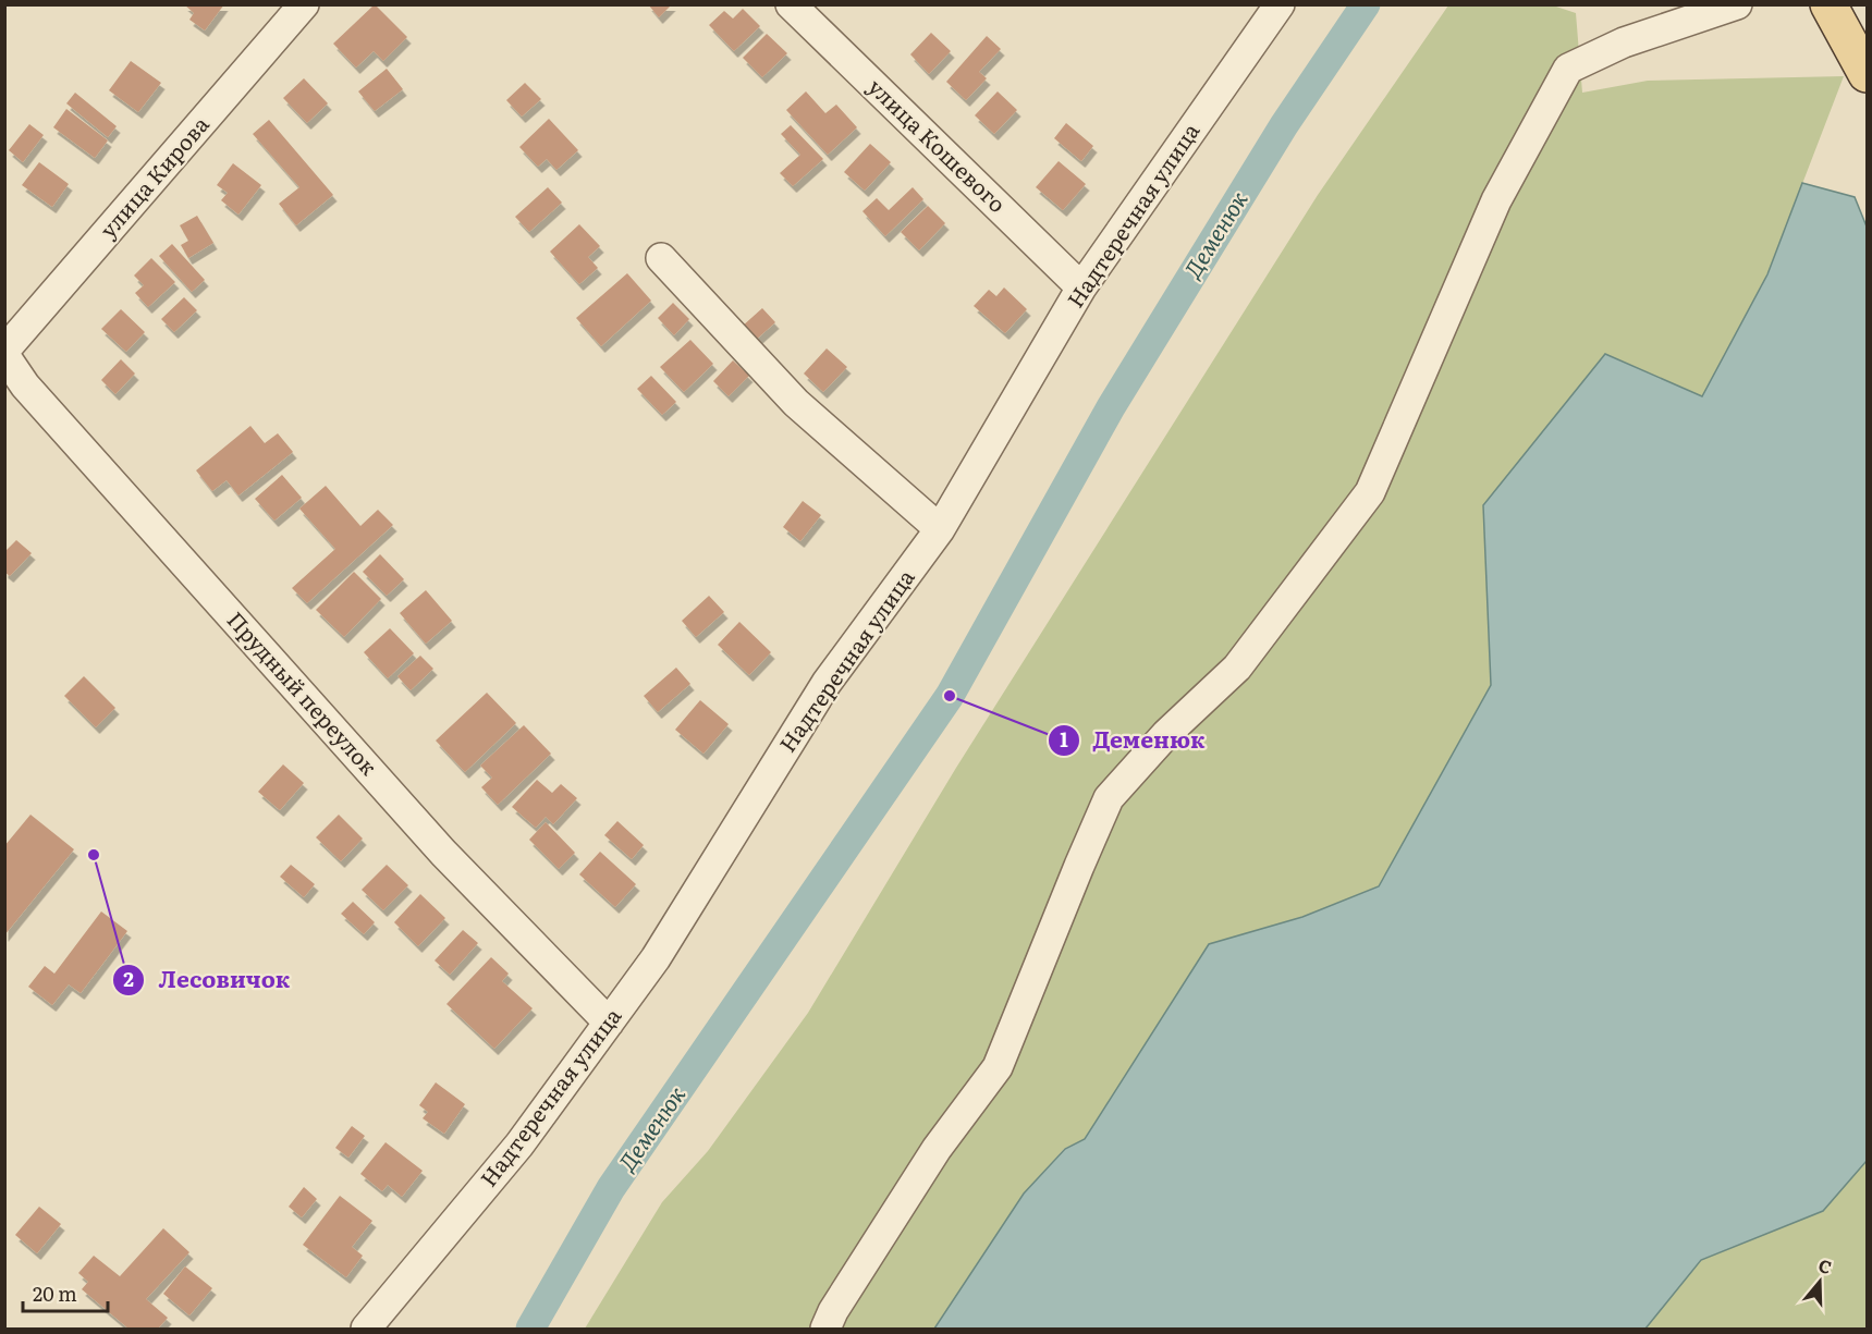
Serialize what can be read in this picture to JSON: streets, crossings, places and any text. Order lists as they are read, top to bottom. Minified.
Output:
{"streets":{"street":["улица Кошевого","улица Кирова","Надтеречная улица","Прудный переулок"]},"crossings":[["улица Кошевого","Надтеречная улица"],["улица Кирова","Прудный переулок"],["Надтеречная улица","Прудный переулок"]],"water":["Деменюк"],"places":["Деменюк","Лесовичок"],"scale_bar":"20 m","north":"top"}
